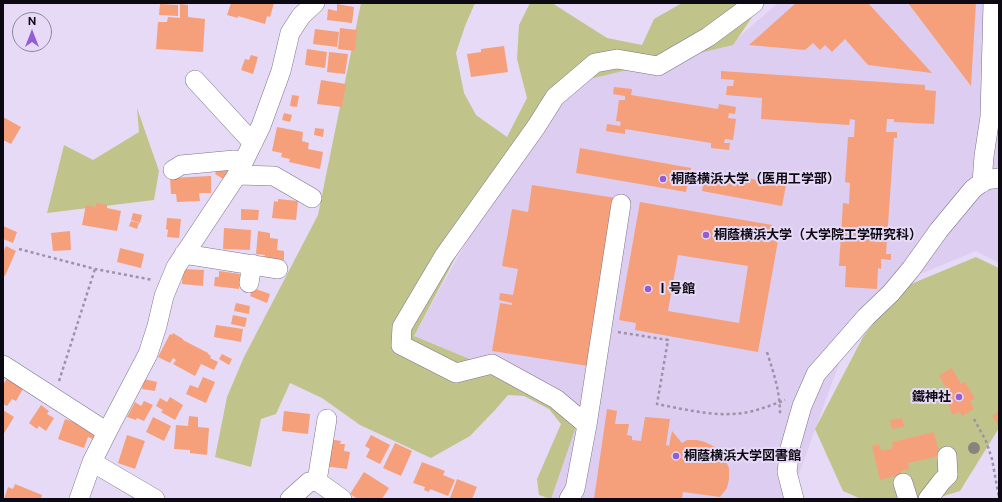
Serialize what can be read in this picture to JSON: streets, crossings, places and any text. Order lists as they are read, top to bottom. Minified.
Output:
{"places":["桐蔭横浜大学（医用工学部）","桐蔭横浜大学（大学院工学研究科）","Ⅰ号館","鐵神社","桐蔭横浜大学図書館"],"north":"top"}
